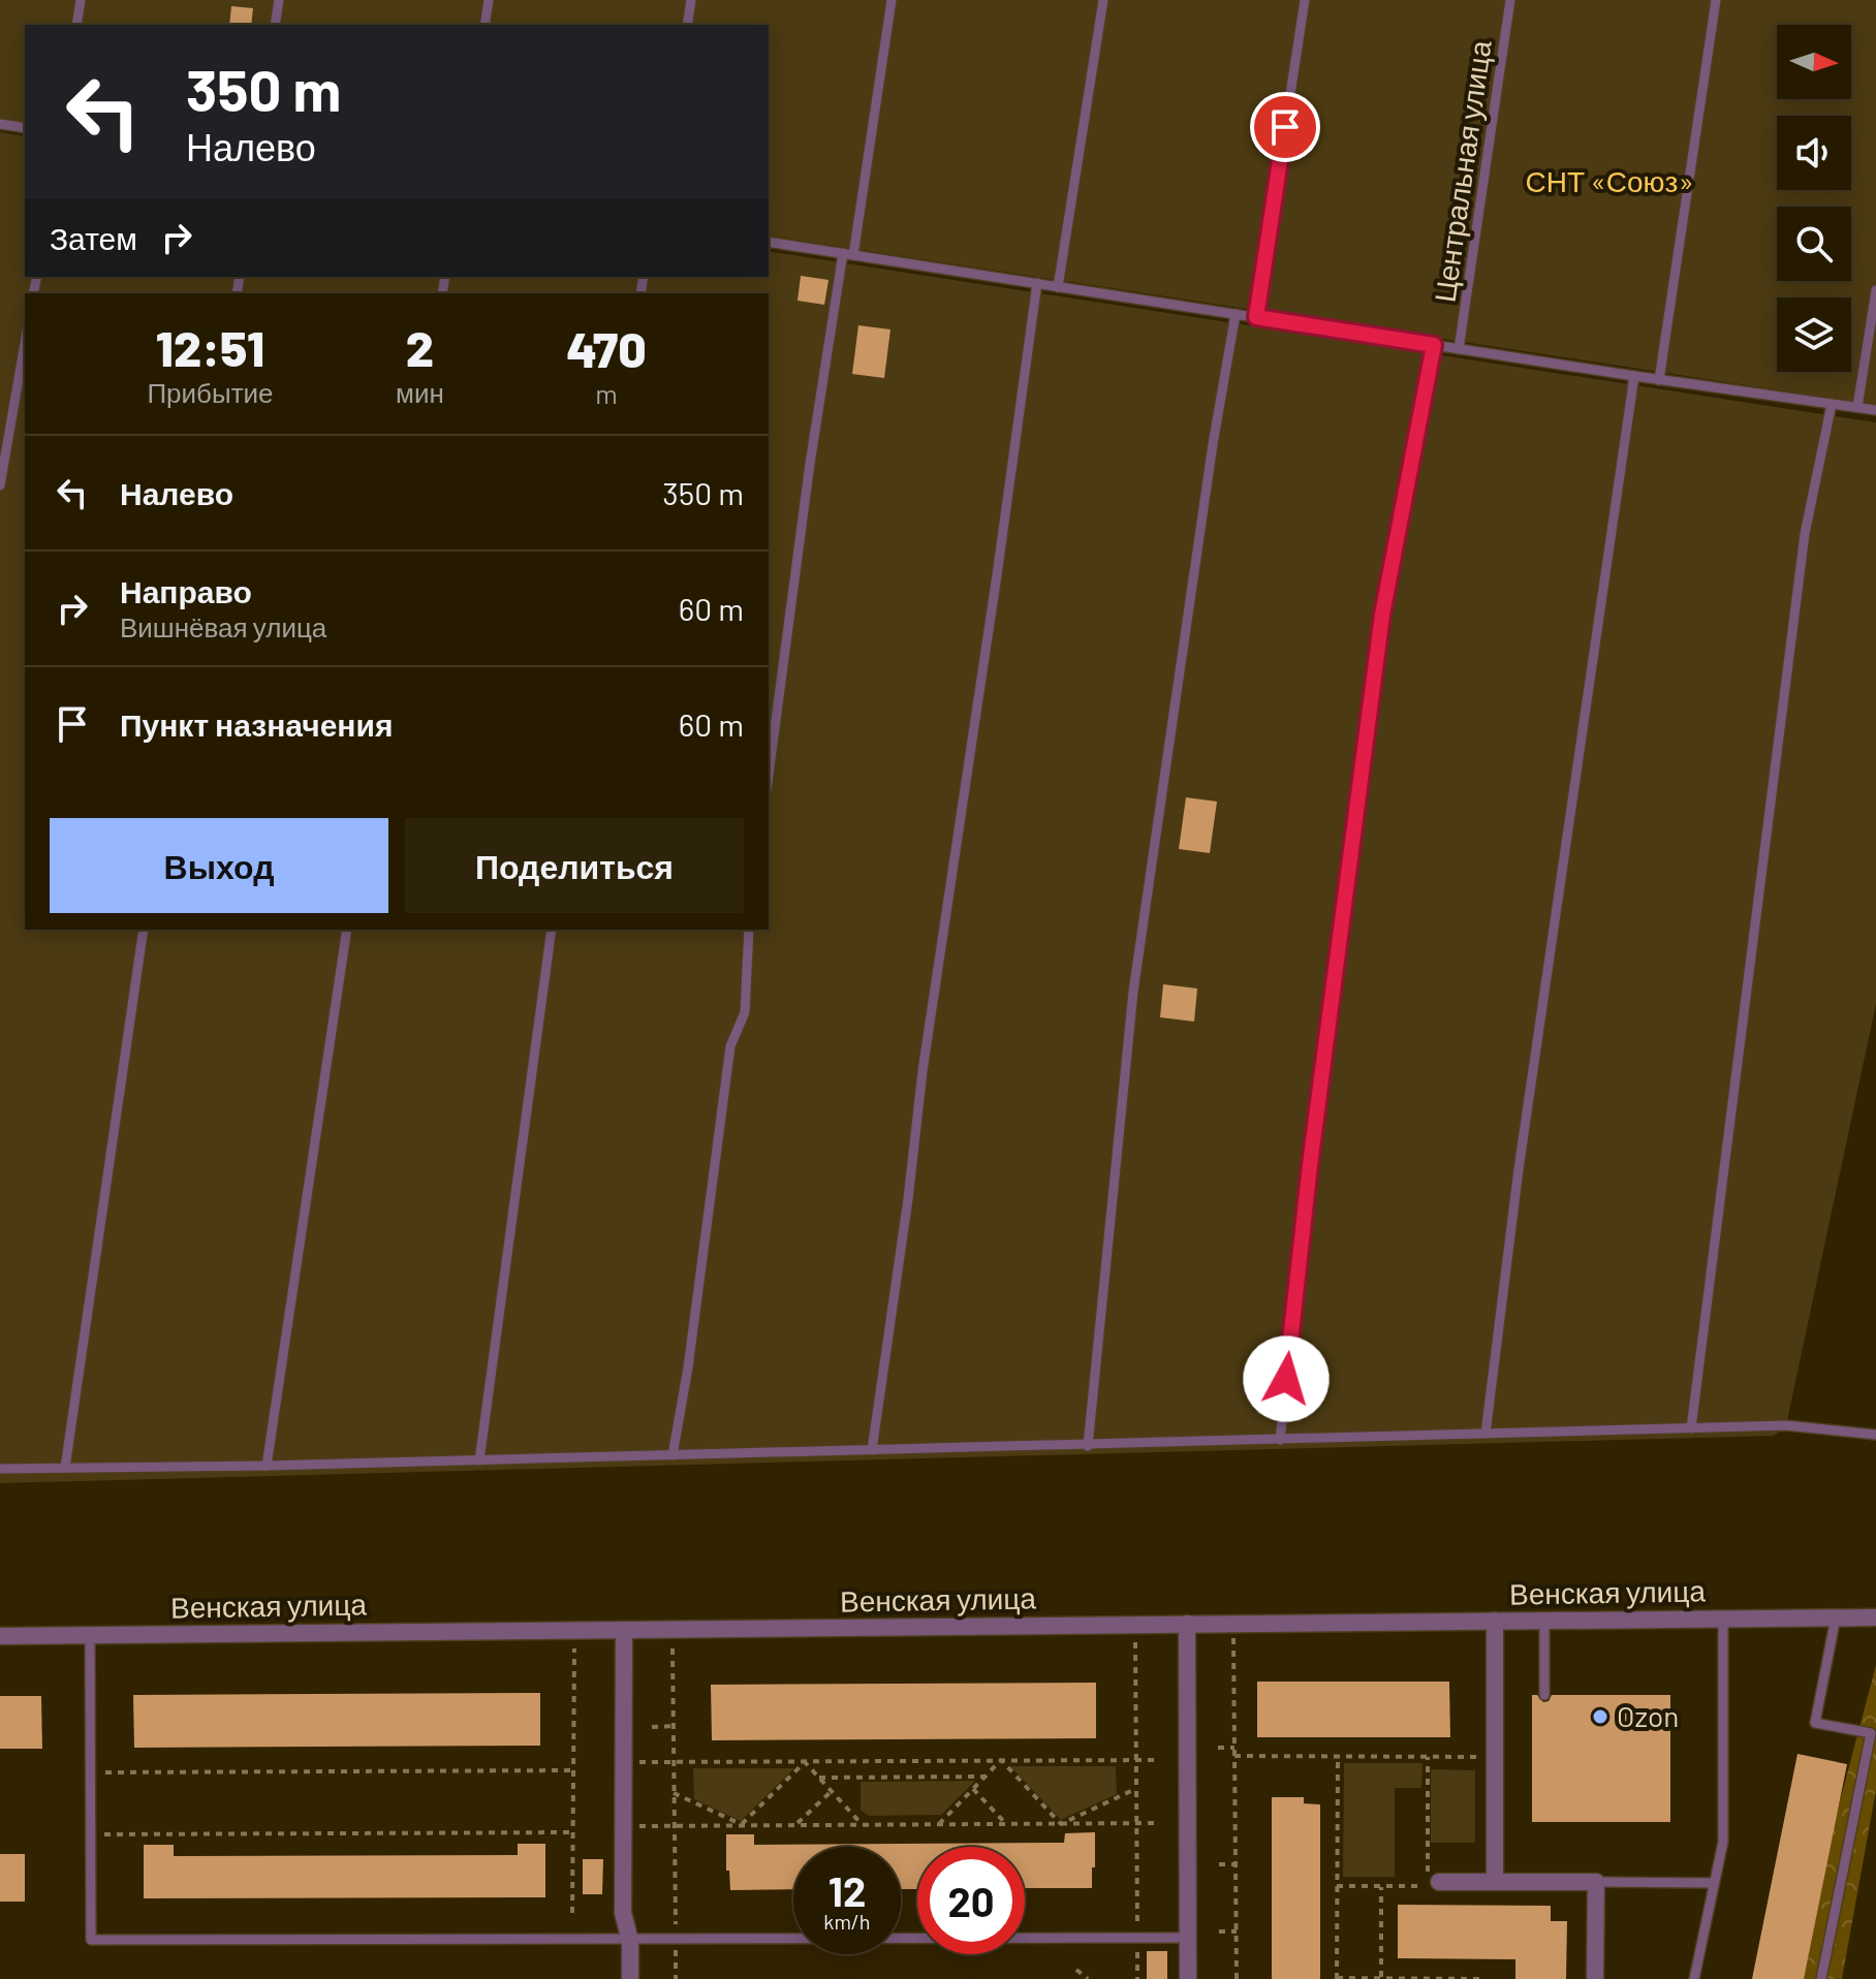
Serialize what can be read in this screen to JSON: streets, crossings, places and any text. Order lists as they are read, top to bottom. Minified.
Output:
{"streets":{"street":["Венская улица"],"lane":["Центральная улица"]},"parks":["СНТ «Союз»"],"places":["Ozon"],"north":"right","page":{"turn":["350 m","Налево"],"then":"Затем","eta":["12:51","Прибытие","2","мин","470","m"],"list":[{"name":"Налево","value":"350 m"},{"name":"Направо","note":"Вишнёвая улица","value":"60 m"},{"name":"Пункт назначения","value":"60 m"}],"buttons":["Выход","Поделиться"],"speed":"12 km/h","limit":"20"}}
